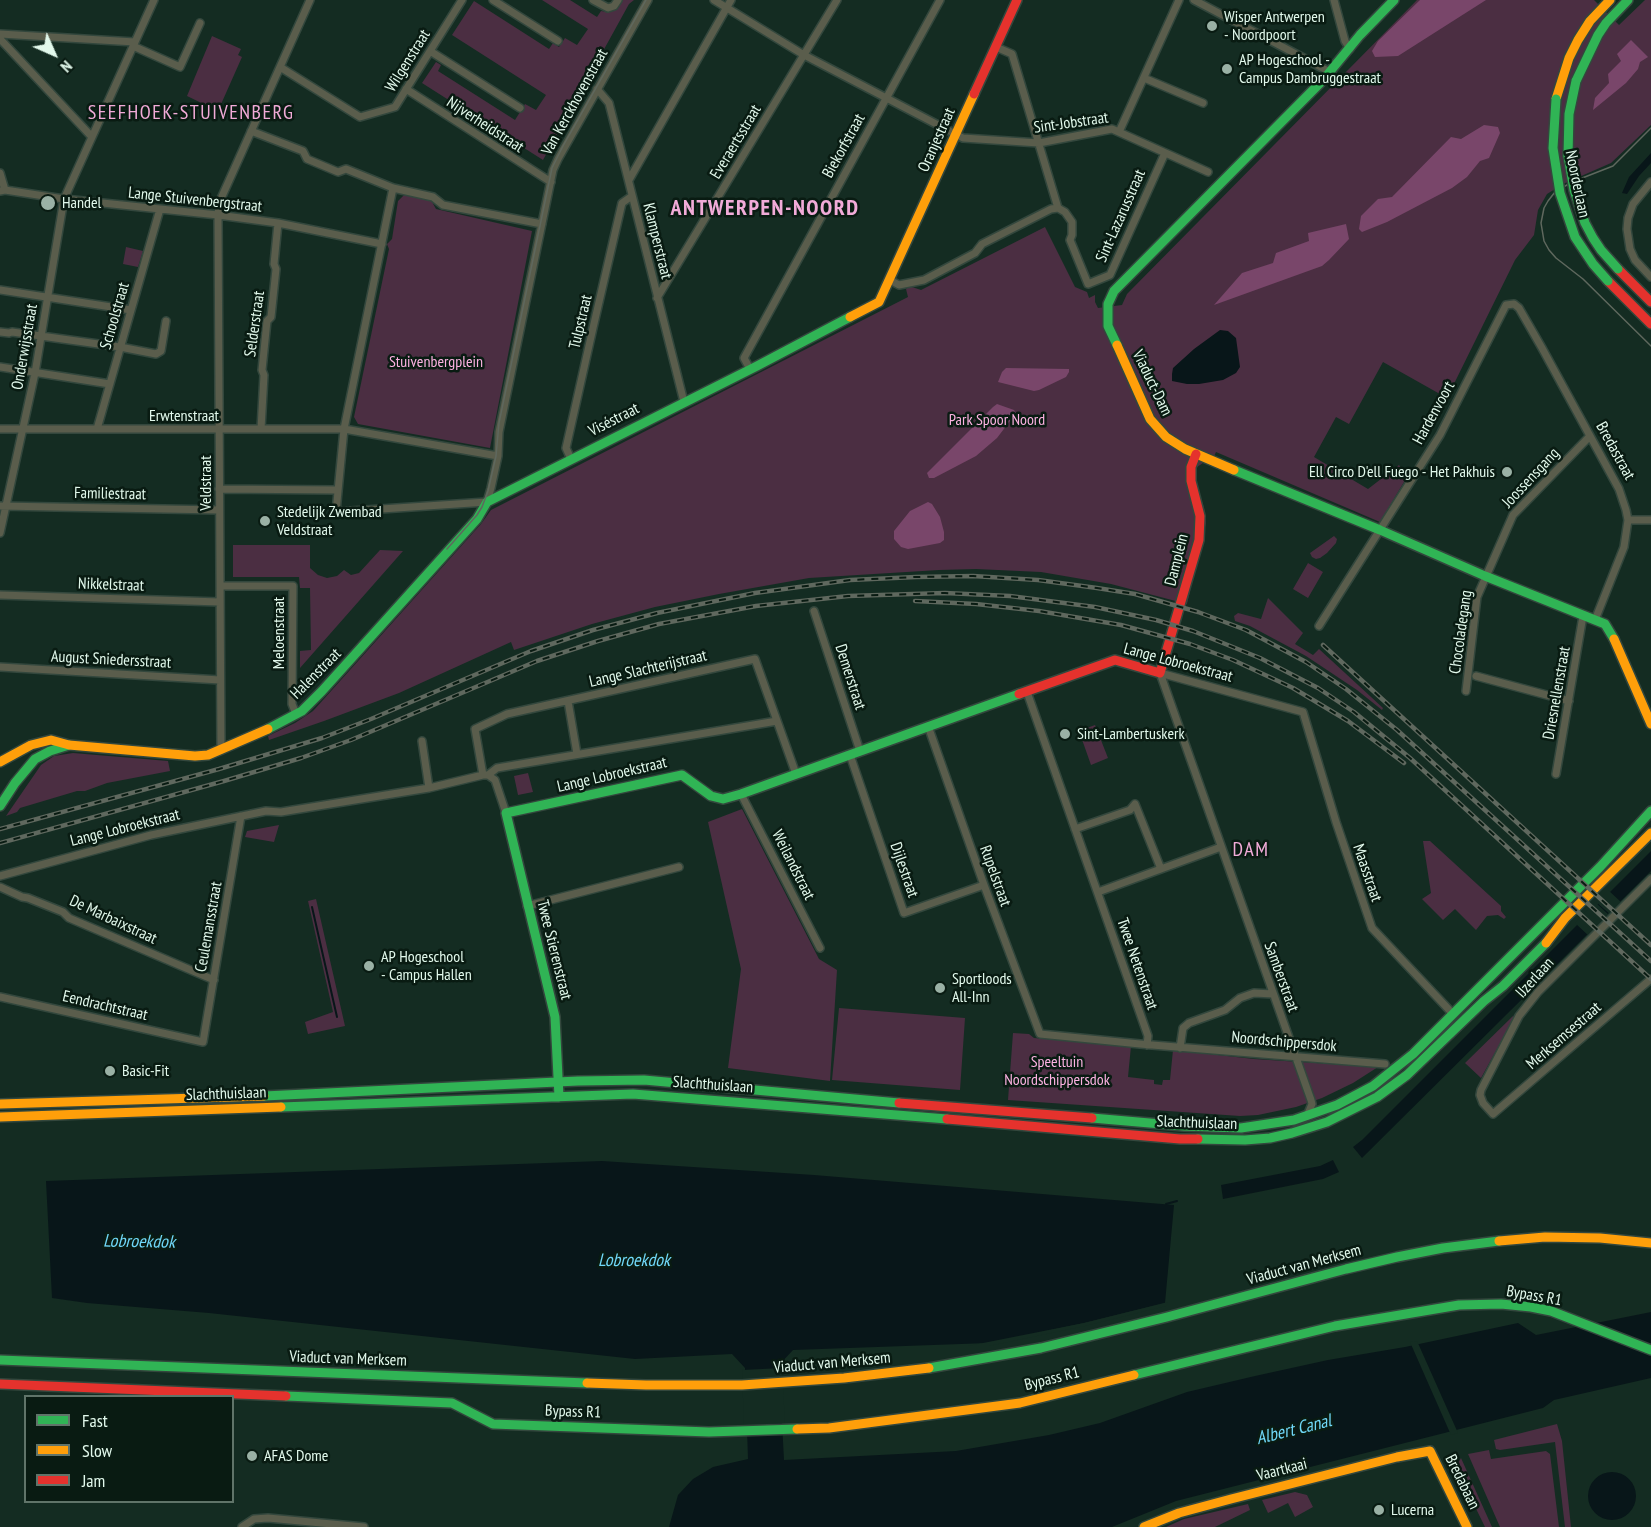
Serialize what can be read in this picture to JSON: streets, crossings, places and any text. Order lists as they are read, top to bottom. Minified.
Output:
{"streets":{"main road":["Oranjestraat","Noorderlaan","Viaduct-Dam","Viséstraat","Damplein","Lange Lobroekstraat","Halenstraat","Twee Stierenstraat","Slachthuislaan","Viaduct van Merksem","Bypass R1","Vaartkaai","Bredabaan"],"street":["Wilgenstraat","Van Kerckhovenstraat","Sint-Jobstraat","Nijverheidstraat","Everaertsstraat","Biekorfstraat","Lange Stuivenbergstraat","Sint-Lazarusstraat","Klamperstraat","Schoolstraat","Tulpstraat","Selderstraat","Onderwijsstraat","Hardenvoort","Erwtenstraat","Bredastraat","Joossensgang","Veldstraat","Familiestraat","Nikkelstraat","Chocoladegang","Meloenstraat","August Sniedersstraat","Lange Slachterijstraat","Demerstraat","Driesnellenstraat","Weilandstraat","Dijlestraat","Maasstraat","Rupelstraat","De Marbaixstraat","Ceulemansstraat","Twee Netenstraat","Samberstraat","IJzerlaan","Eendrachtstraat","Merksemsestraat","Noordschippersdok"]},"crossings":[["Wilgenstraat","Nijverheidstraat"],["Wilgenstraat","Veldstraat"],["Van Kerckhovenstraat","Nijverheidstraat"],["Van Kerckhovenstraat","Klamperstraat"],["Sint-Jobstraat","Oranjestraat"],["Sint-Jobstraat","Everaertsstraat"],["Sint-Jobstraat","Biekorfstraat"],["Sint-Jobstraat","Sint-Lazarusstraat"],["Oranjestraat","Viséstraat"],["Everaertsstraat","Klamperstraat"],["Biekorfstraat","Viséstraat"],["Lange Stuivenbergstraat","Schoolstraat"],["Lange Stuivenbergstraat","Selderstraat"],["Lange Stuivenbergstraat","Onderwijsstraat"],["Lange Stuivenbergstraat","Veldstraat"],["Klamperstraat","Tulpstraat"],["Klamperstraat","Viséstraat"],["Schoolstraat","Erwtenstraat"],["Tulpstraat","Viséstraat"],["Selderstraat","Erwtenstraat"],["Onderwijsstraat","Erwtenstraat"],["Onderwijsstraat","Familiestraat"],["Viaduct-Dam","Hardenvoort"],["Viaduct-Dam","Bredastraat"],["Viaduct-Dam","Joossensgang"],["Viaduct-Dam","Damplein"],["Viaduct-Dam","Chocoladegang"],["Viaduct-Dam","Driesnellenstraat"],["Hardenvoort","Bredastraat"],["Erwtenstraat","Veldstraat"],["Viséstraat","Halenstraat"],["Bredastraat","Joossensgang"],["Joossensgang","Chocoladegang"],["Veldstraat","Familiestraat"],["Veldstraat","Nikkelstraat"],["Veldstraat","Meloenstraat"],["Veldstraat","August Sniedersstraat"],["Veldstraat","Halenstraat"],["Damplein","Lange Lobroekstraat"],["Damplein","Samberstraat"],["Meloenstraat","Halenstraat"],["Lange Lobroekstraat","Lange Slachterijstraat"],["Lange Lobroekstraat","Demerstraat"],["Lange Lobroekstraat","Weilandstraat"],["Lange Lobroekstraat","Dijlestraat"],["Lange Lobroekstraat","Maasstraat"],["Lange Lobroekstraat","Rupelstraat"],["Lange Lobroekstraat","Ceulemansstraat"],["Lange Lobroekstraat","Twee Stierenstraat"],["Lange Lobroekstraat","Twee Netenstraat"],["Lange Lobroekstraat","Samberstraat"],["Dijlestraat","Rupelstraat"],["Maasstraat","Slachthuislaan"],["Rupelstraat","Noordschippersdok"],["De Marbaixstraat","Ceulemansstraat"],["Ceulemansstraat","Eendrachtstraat"],["Twee Stierenstraat","Slachthuislaan"],["Twee Netenstraat","Noordschippersdok"],["Samberstraat","Noordschippersdok"],["Samberstraat","Slachthuislaan"],["IJzerlaan","Merksemsestraat"],["Vaartkaai","Bredabaan"]],"districts":["SEEFHOEK-STUIVENBERG","ANTWERPEN-NOORD","DAM"],"water":["Lobroekdok","Albert Canal"],"parks":["Stuivenbergplein","Park Spoor Noord","Speeltuin Noordschippersdok"],"places":["Wisper Antwerpen - Noordpoort","AP Hogeschool - Campus Dambruggestraat","Handel","Ell Circo D'ell Fuego - Het Pakhuis","Stedelijk Zwembad Veldstraat","Sint-Lambertuskerk","AP Hogeschool - Campus Hallen","Sportloods All-Inn","Basic-Fit","AFAS Dome","Lucerna"],"legend":["Fast","Slow","Jam"],"north":"bottom right"}
